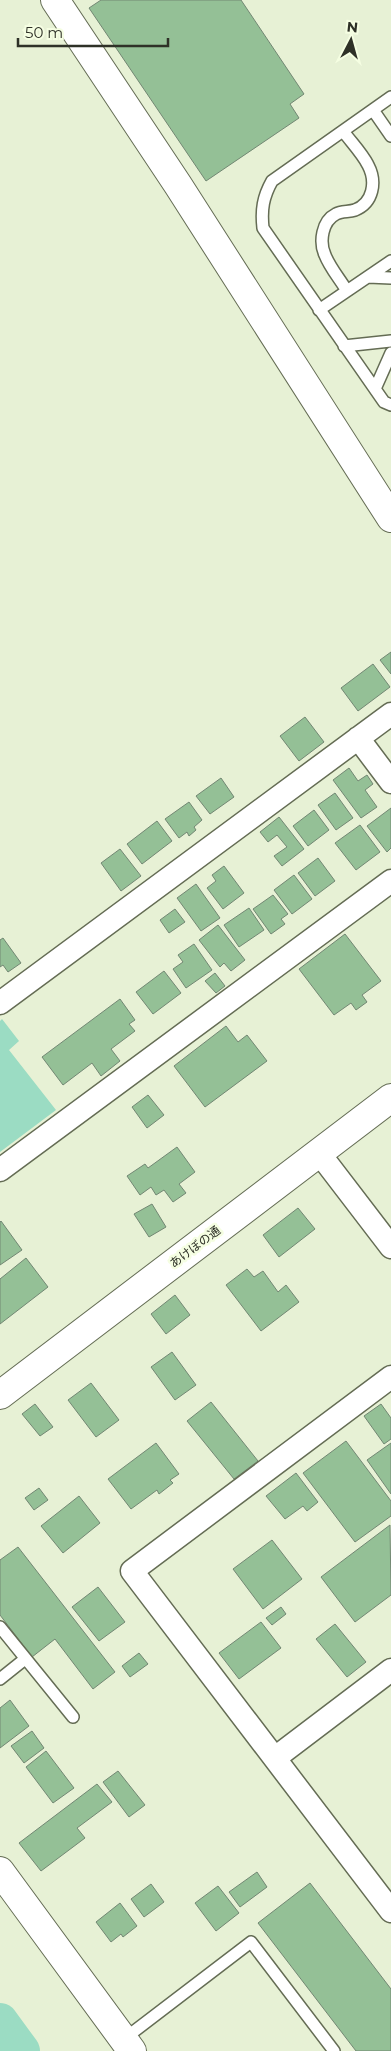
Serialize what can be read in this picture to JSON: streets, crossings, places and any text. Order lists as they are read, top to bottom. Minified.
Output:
{"streets":{"street":["あけぼの通"]},"scale_bar":"50 m","north":"top"}
